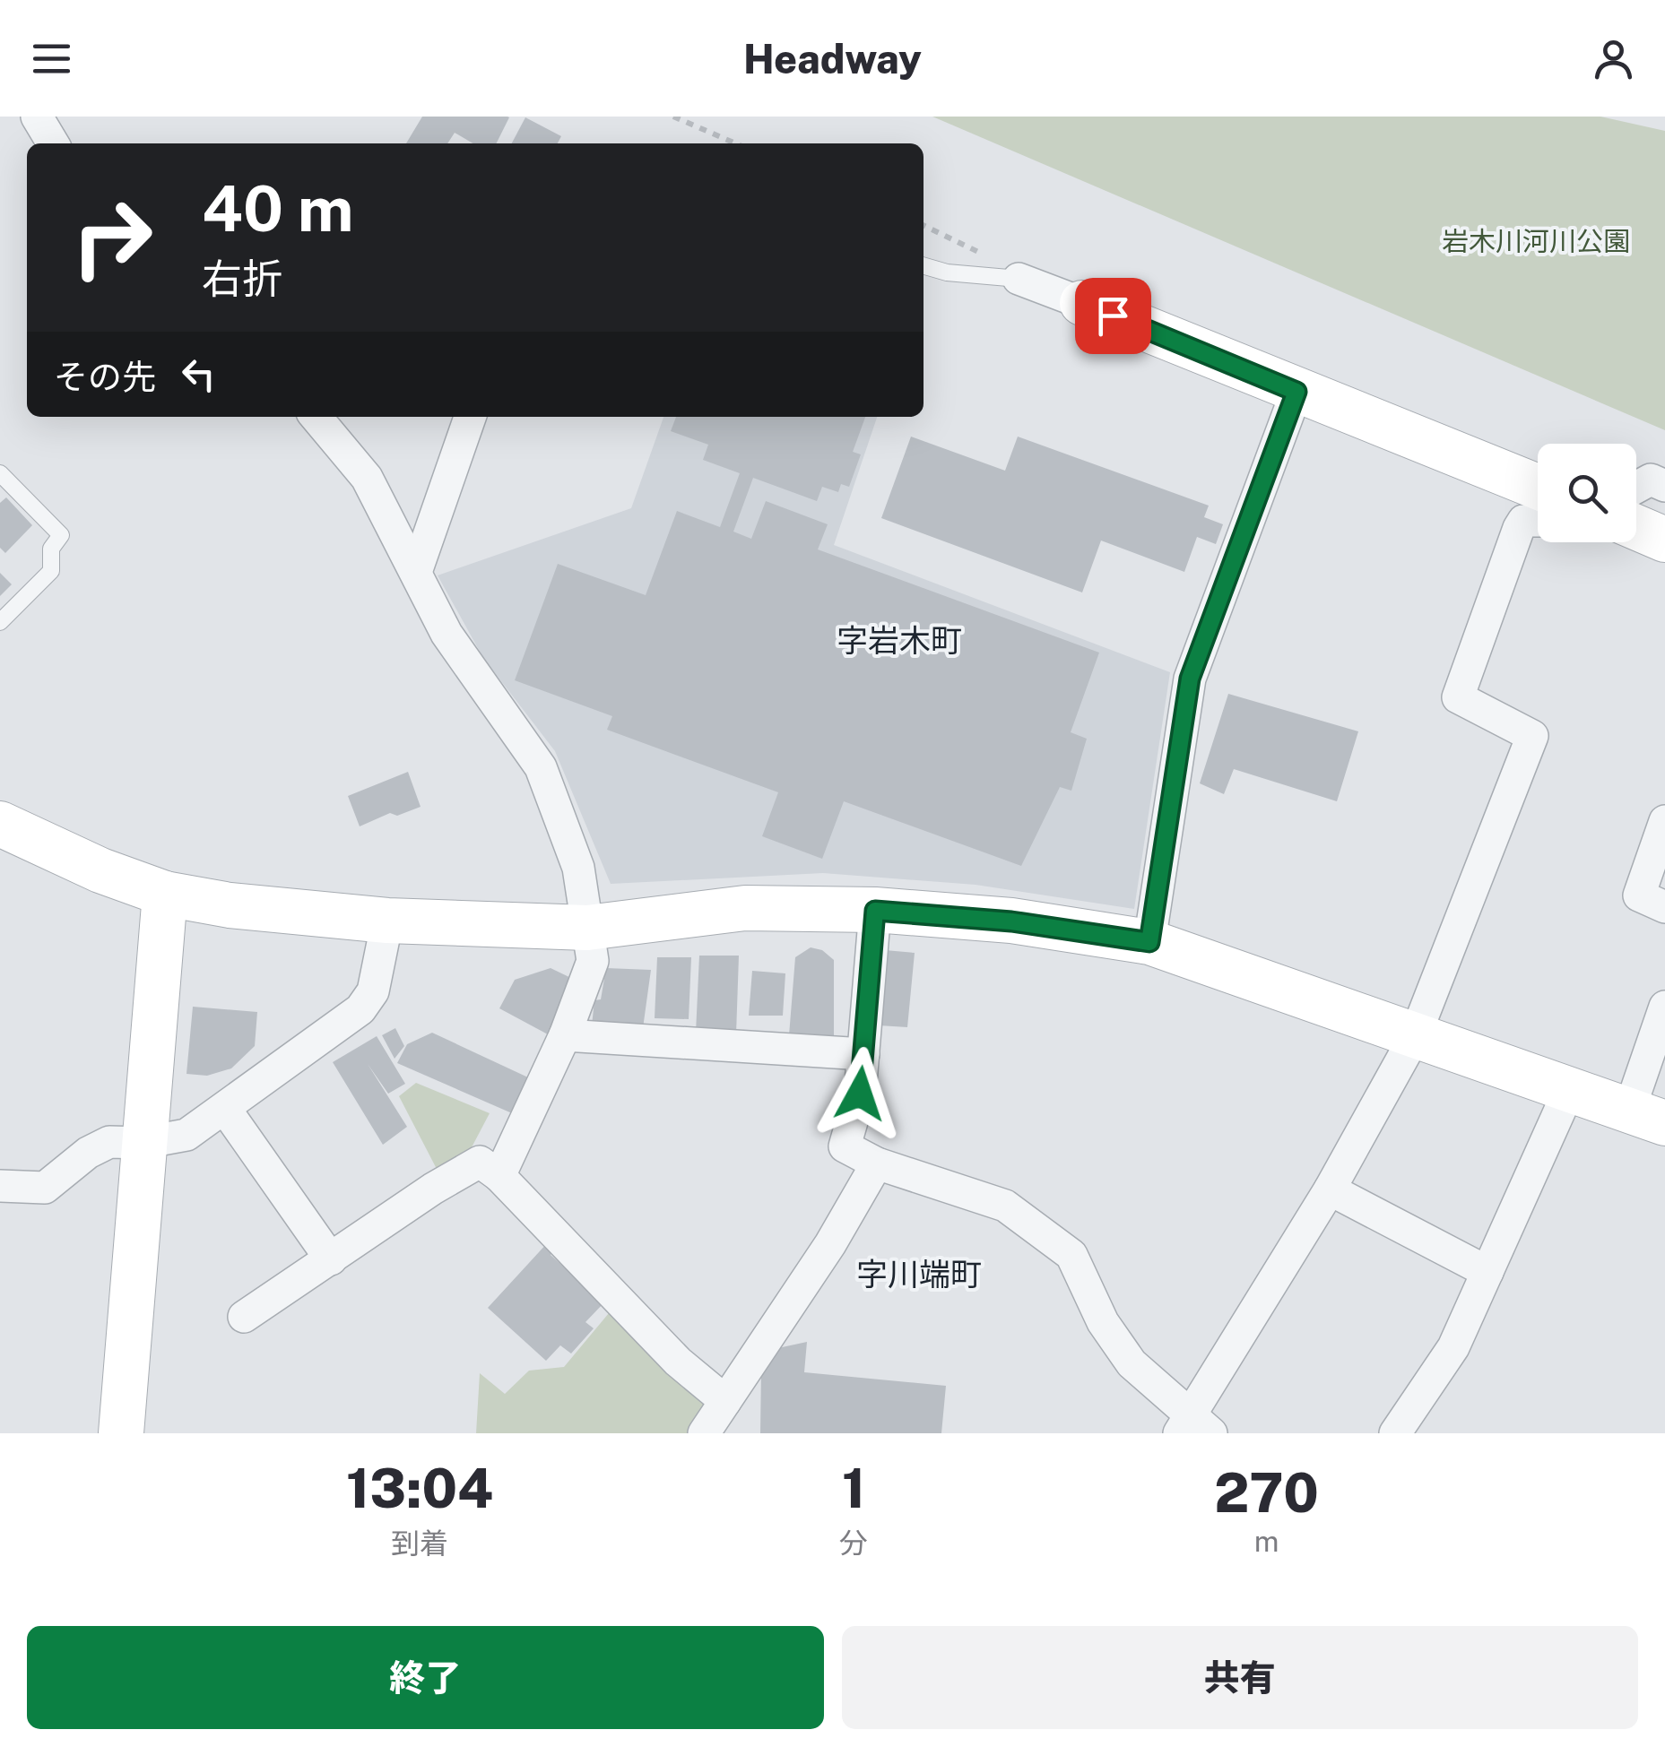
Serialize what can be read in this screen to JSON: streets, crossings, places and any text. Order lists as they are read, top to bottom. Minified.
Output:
{"districts":["字岩木町","字川端町"],"parks":["岩木川河川公園"],"page":{"header":"Headway","turn":["40 m","右折"],"then":"その先","eta":["13:04","到着","1","分","270","m"],"buttons":["終了","共有"]}}
